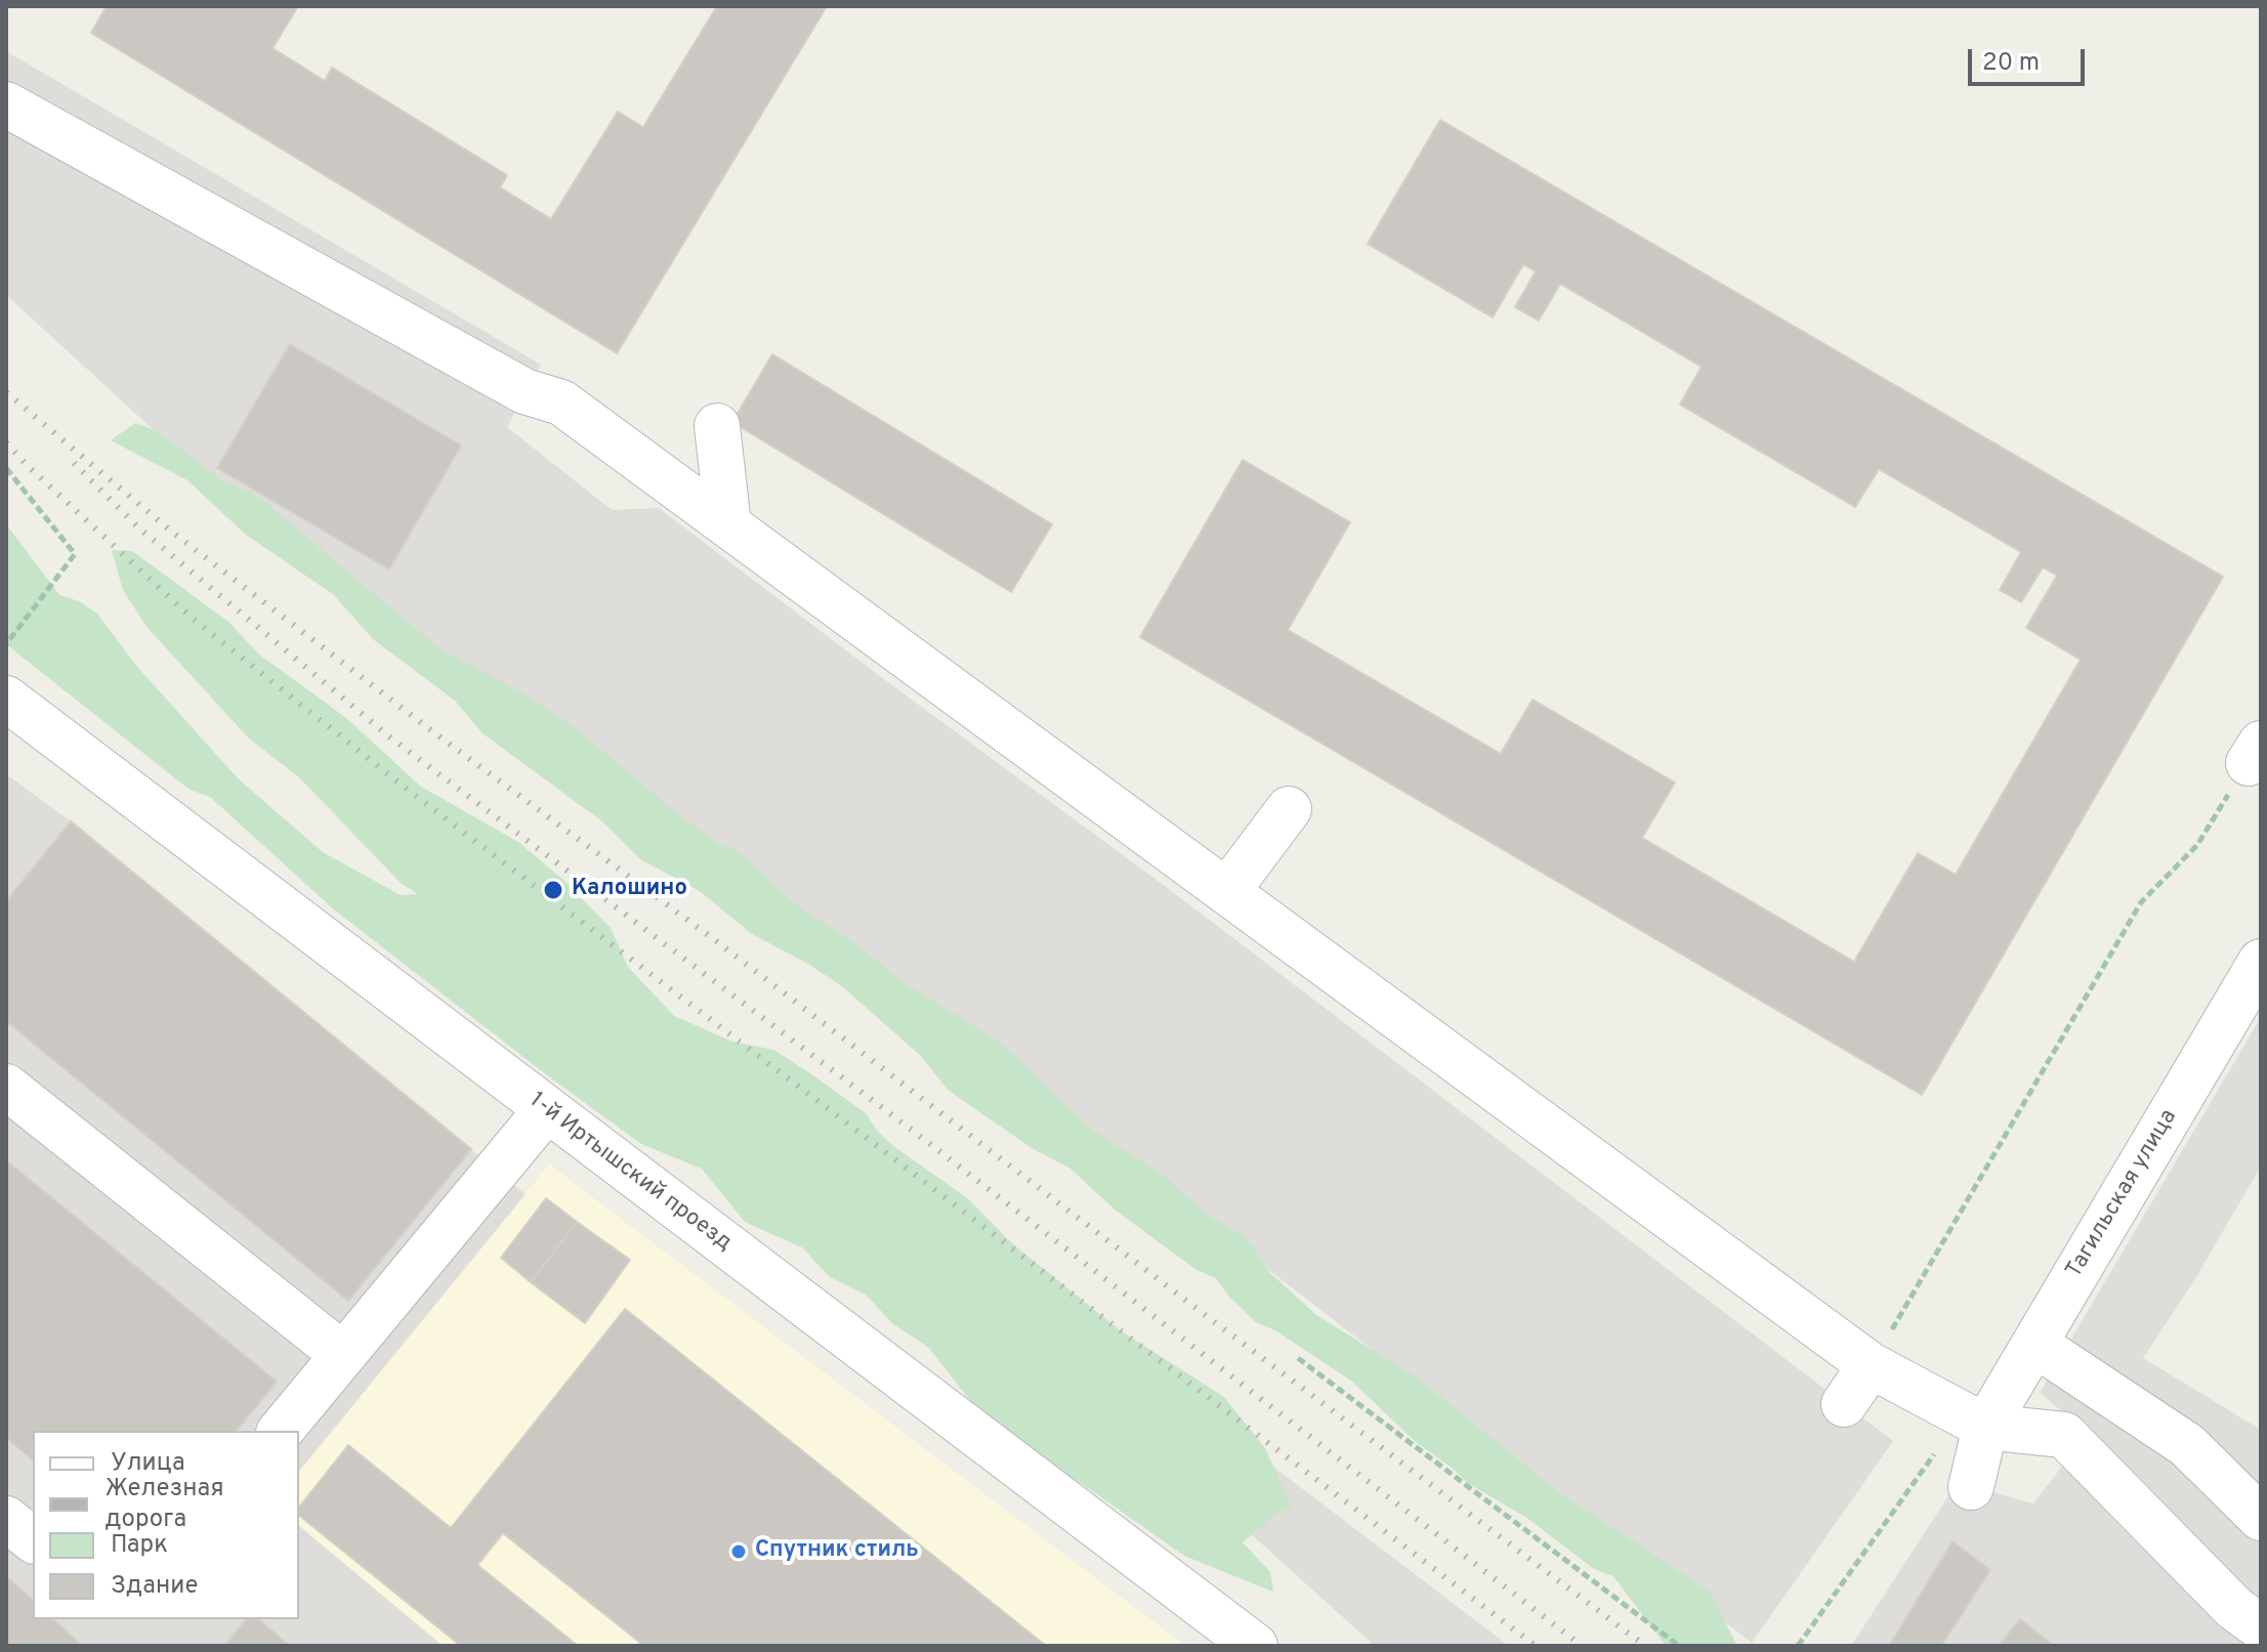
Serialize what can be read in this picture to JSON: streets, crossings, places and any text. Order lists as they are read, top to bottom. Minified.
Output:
{"streets":{"street":["1-й Иртышский проезд","Тагильская улица"]},"places":["Калошино","Спутник стиль"],"legend":["Улица","Железная дорога","Парк","Здание"],"scale_bar":"20 m"}
